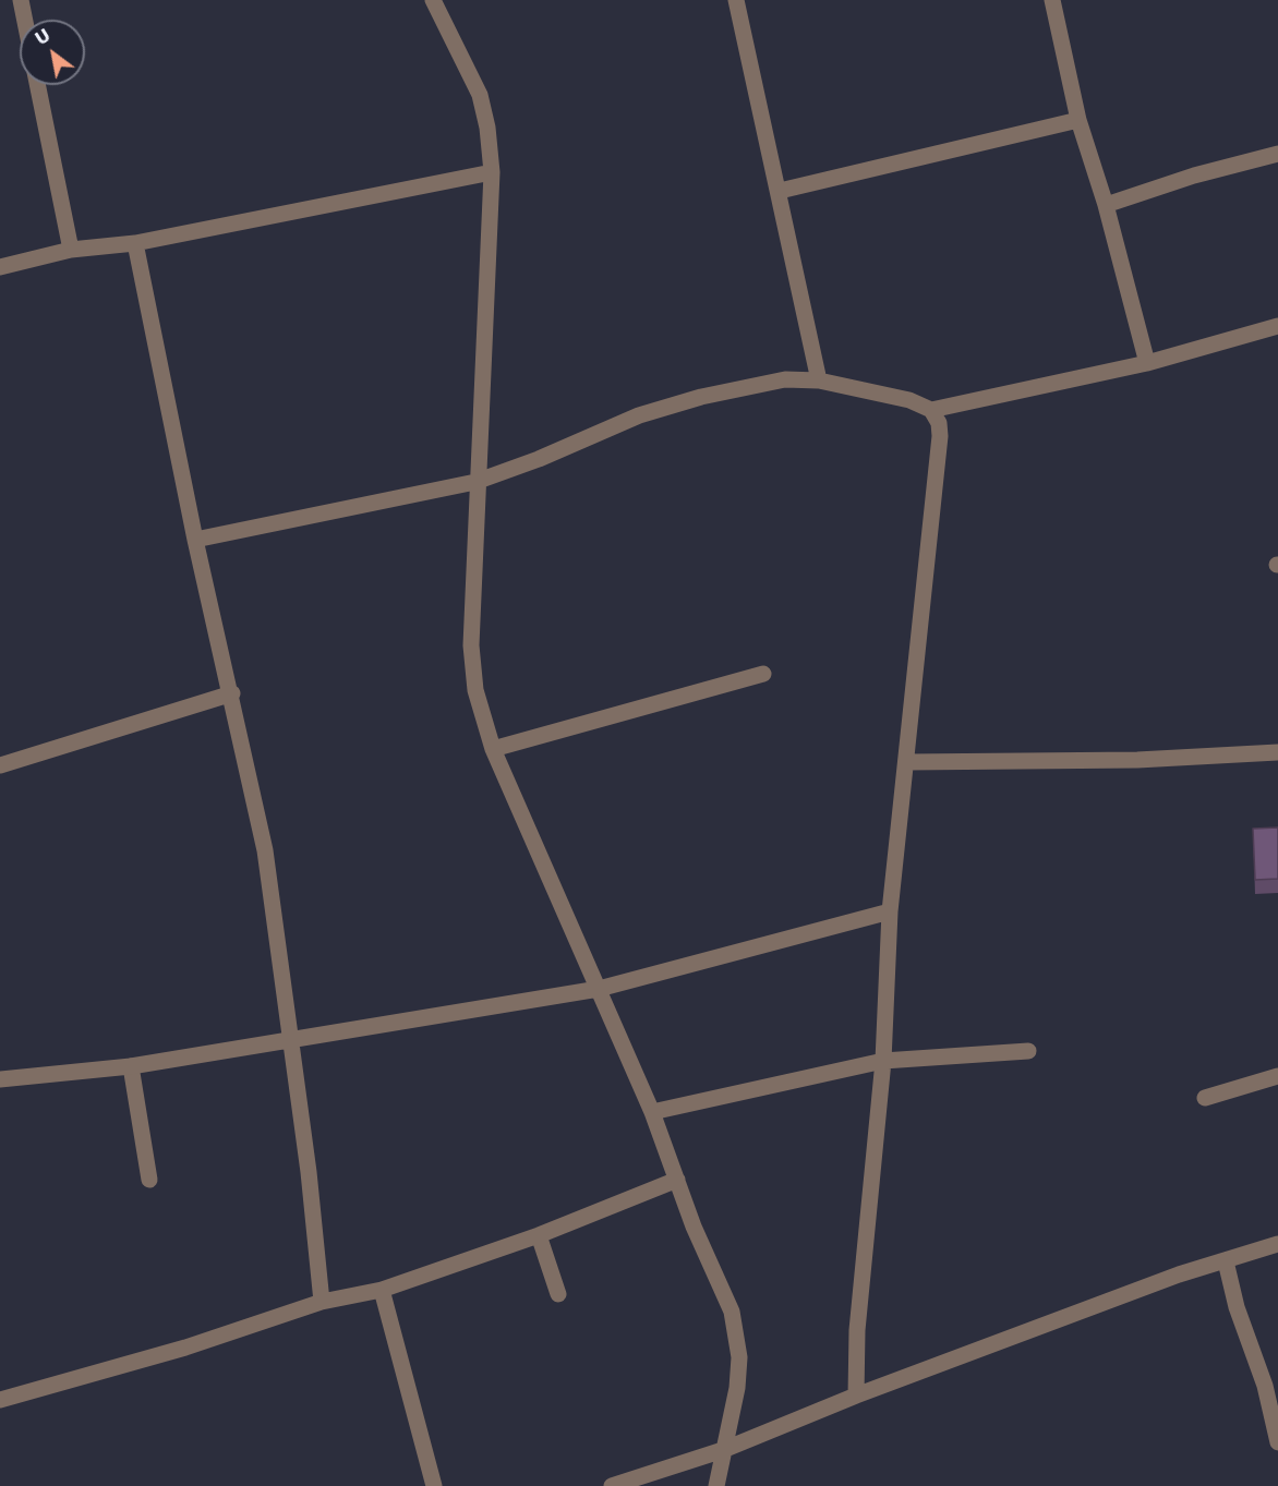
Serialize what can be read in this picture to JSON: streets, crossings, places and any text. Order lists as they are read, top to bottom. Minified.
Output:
{"north":"top left"}
